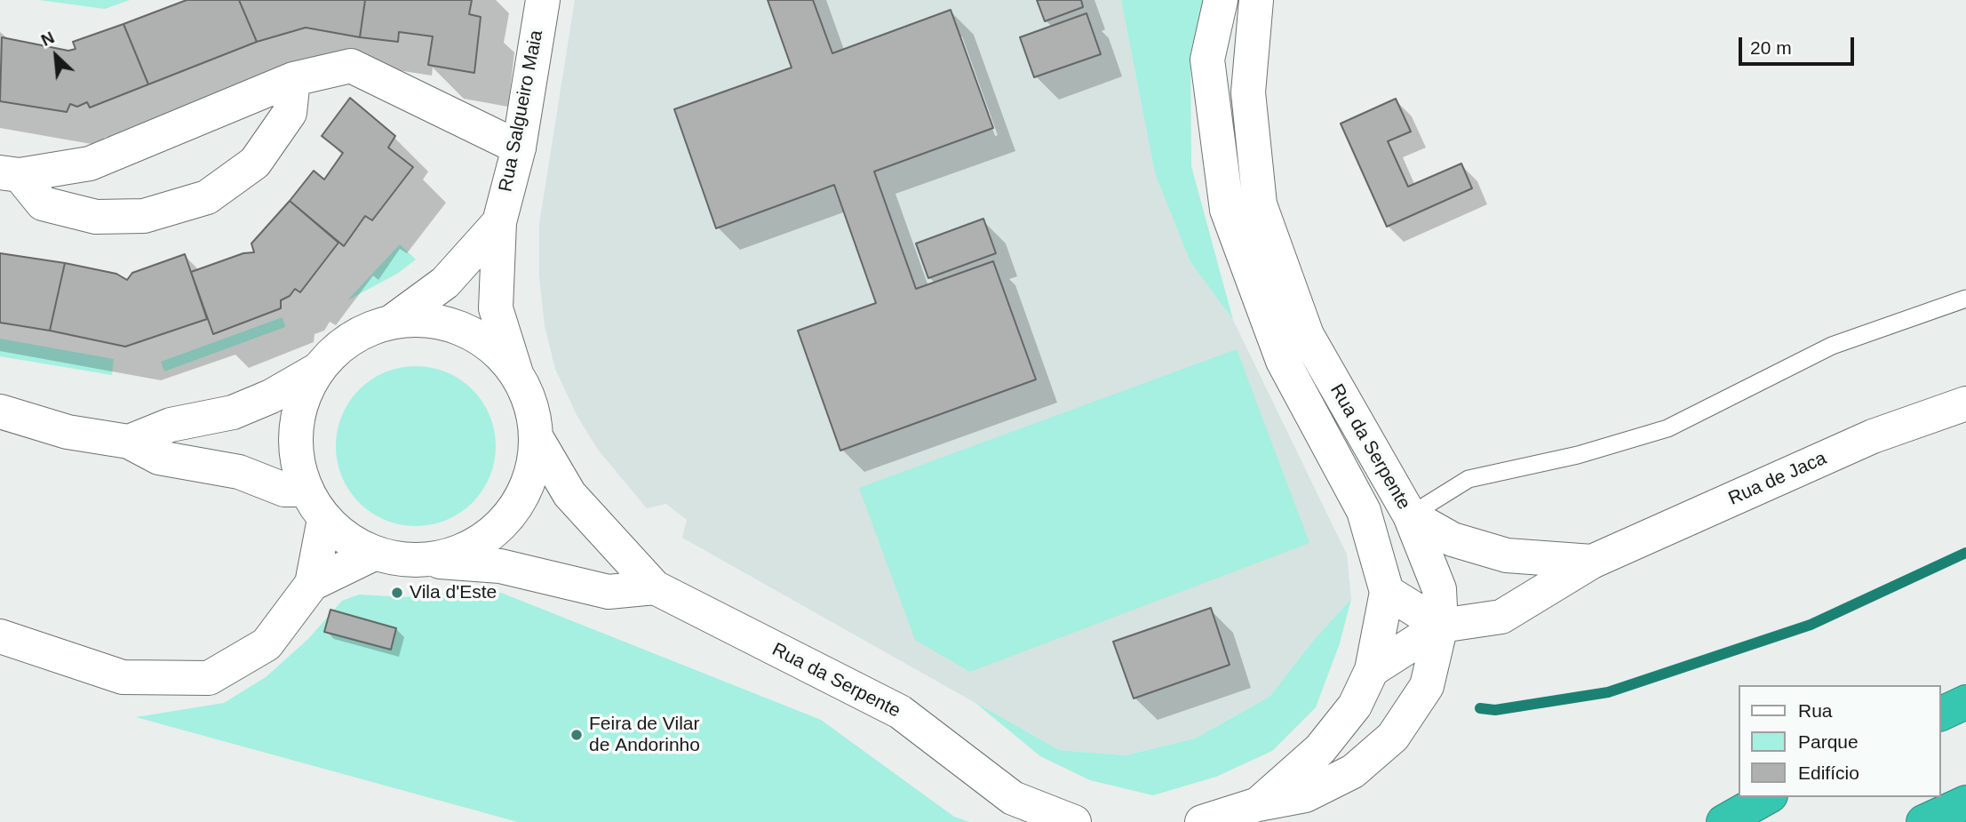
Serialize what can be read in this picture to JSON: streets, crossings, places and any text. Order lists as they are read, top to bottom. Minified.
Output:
{"streets":{"main road":["Rua Salgueiro Maia","Rua da Serpente","Rua de Jaca"]},"crossings":[["Rua da Serpente","Rua de Jaca"]],"places":["Vila d'Este","Feira de Vilar de Andorinho"],"legend":["Rua","Parque","Edifício"],"scale_bar":"20 m","north":"top left"}
